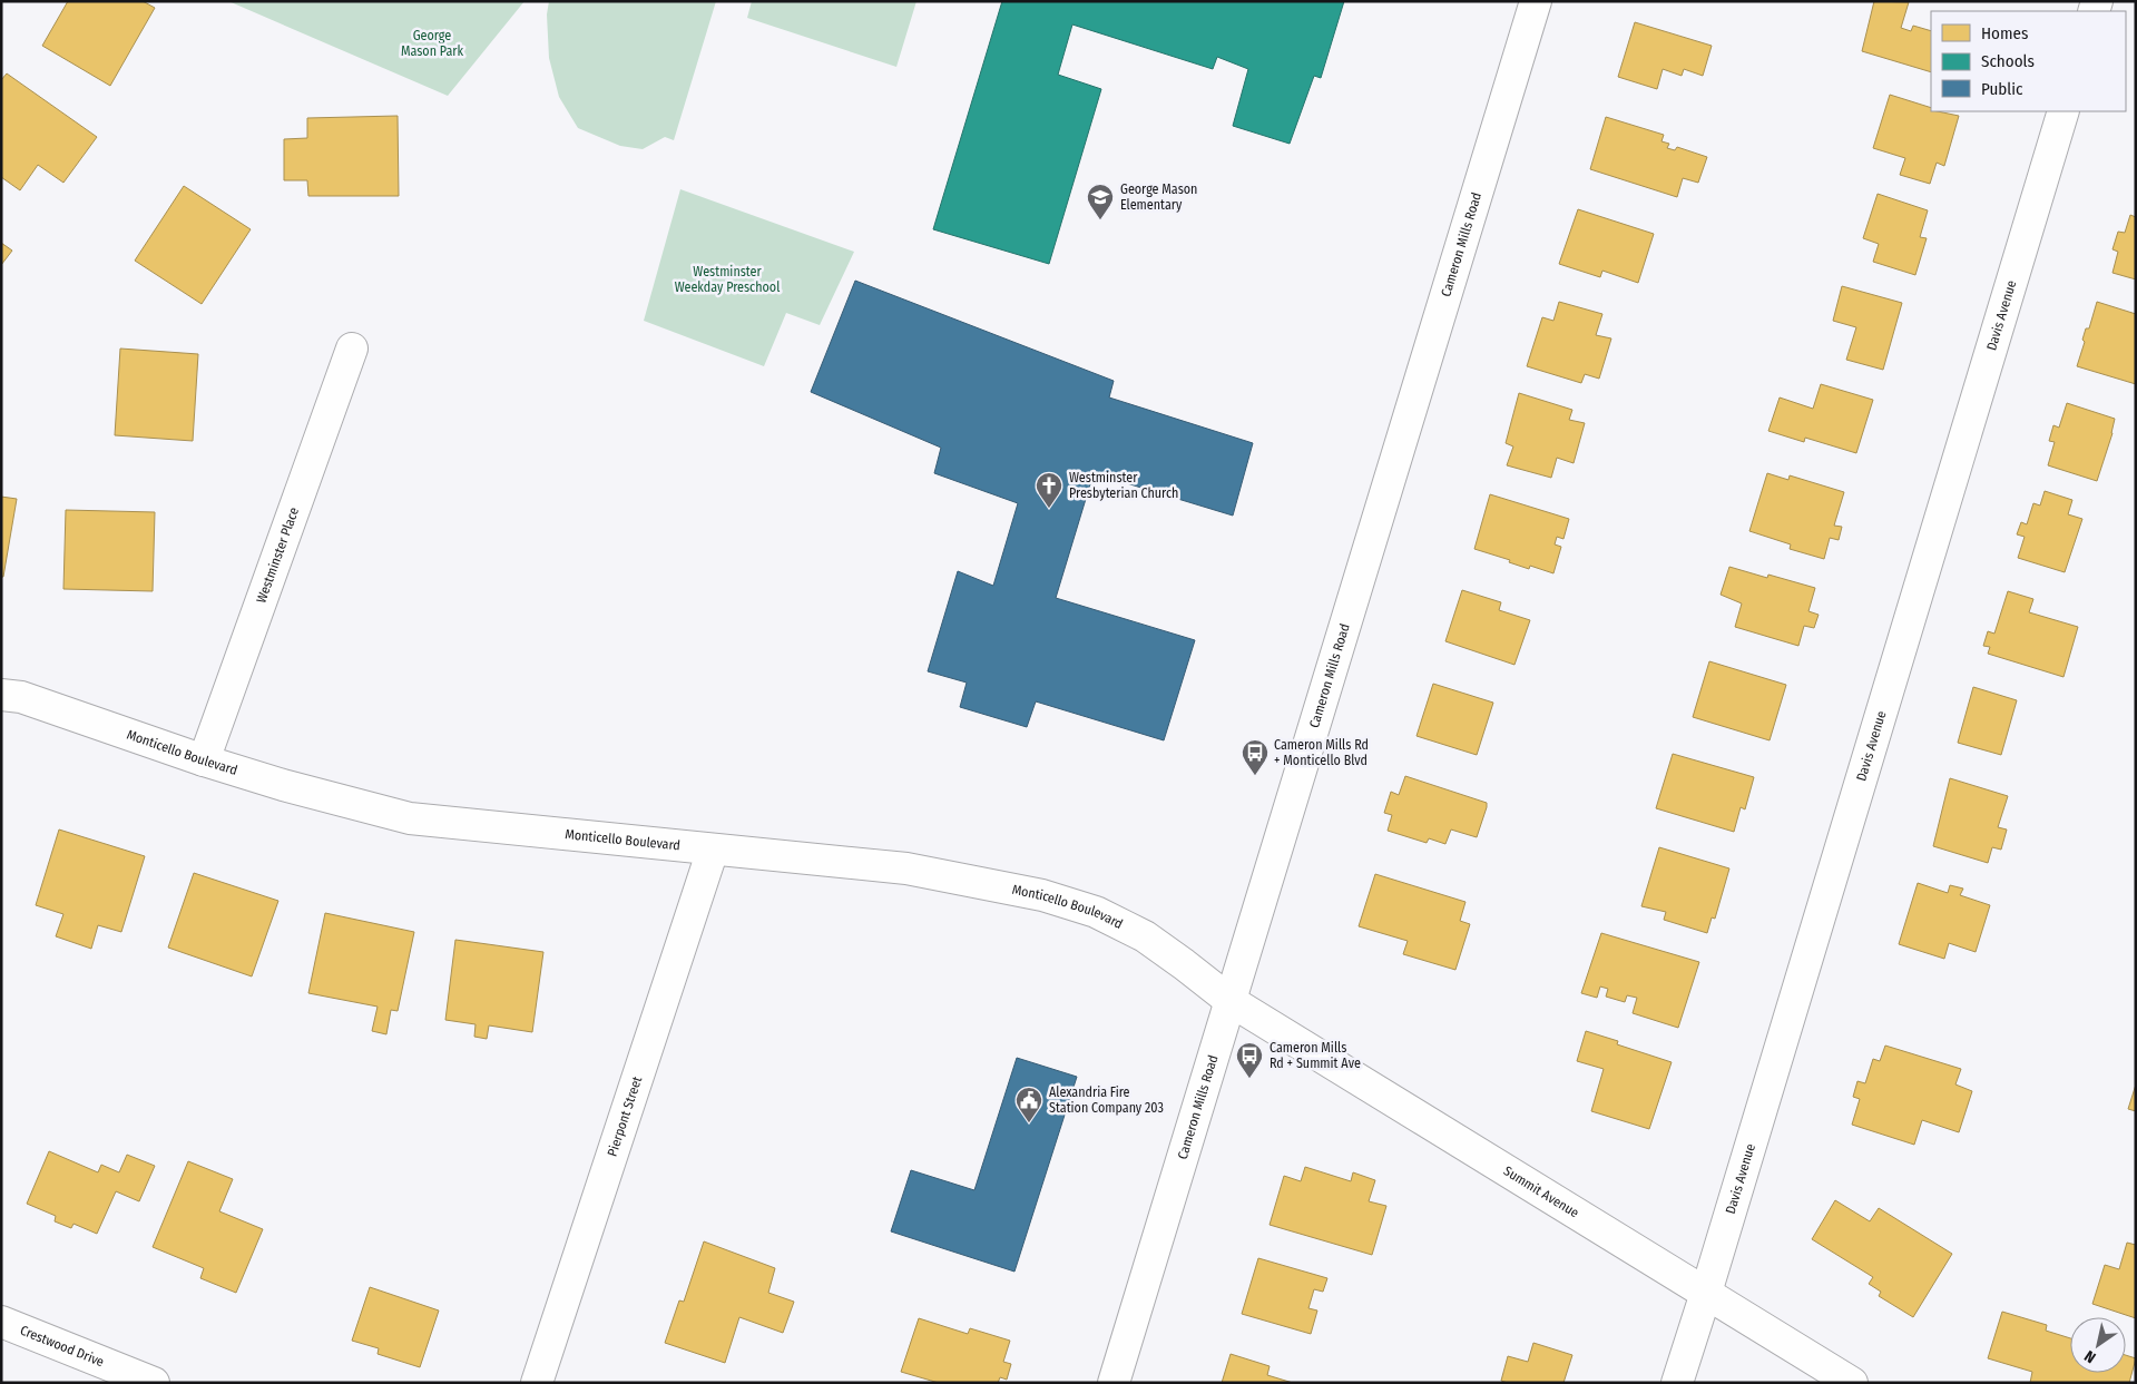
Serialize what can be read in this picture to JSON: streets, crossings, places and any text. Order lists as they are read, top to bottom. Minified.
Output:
{"streets":{"street":["Cameron Mills Road","Davis Avenue","Westminster Place","Monticello Boulevard","Pierpont Street","Summit Avenue","Crestwood Drive"]},"crossings":[["Cameron Mills Road","Monticello Boulevard"],["Cameron Mills Road","Summit Avenue"],["Davis Avenue","Summit Avenue"],["Westminster Place","Monticello Boulevard"],["Monticello Boulevard","Pierpont Street"],["Monticello Boulevard","Summit Avenue"]],"parks":["George Mason Park","Westminster Weekday Preschool"],"places":{"school or university":["George Mason Elementary"],"church":["Westminster Presbyterian Church"],"bus stop":["Cameron Mills Rd + Monticello Blvd","Cameron Mills Rd + Summit Ave"],"public building":["Alexandria Fire Station Company 203"]},"legend":["Homes","Schools","Public"],"north":"bottom left"}
